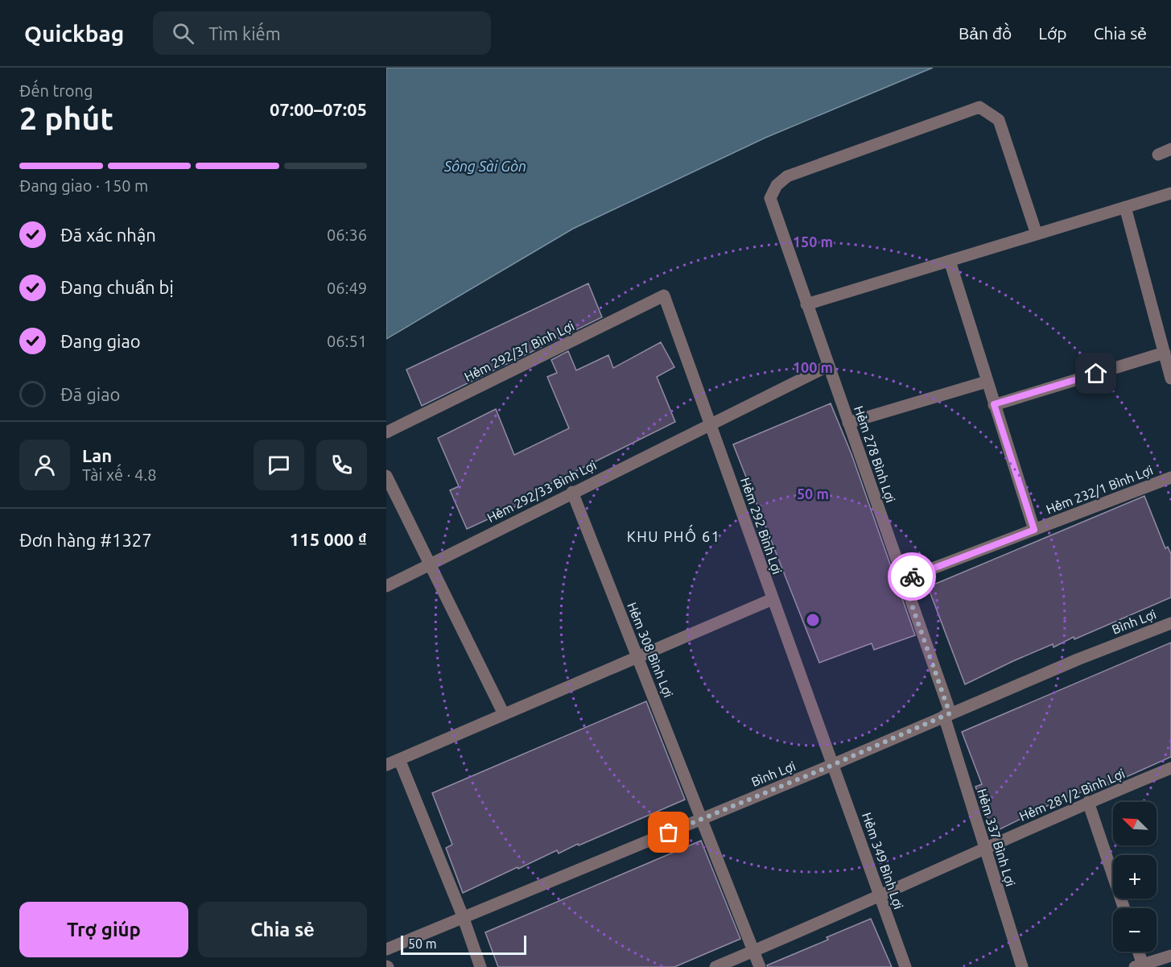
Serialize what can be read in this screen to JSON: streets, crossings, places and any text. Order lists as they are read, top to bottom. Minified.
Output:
{"streets":{"street":["Hẻm 292/37 Bình Lợi","Hẻm 278 Bình Lợi","Hẻm 232/1 Bình Lợi","Hẻm 292/33 Bình Lợi","Hẻm 292 Bình Lợi","Bình Lợi","Hẻm 308 Bình Lợi","Hẻm 281/2 Bình Lợi","Hẻm 337 Bình Lợi","Hẻm 349 Bình Lợi"]},"crossings":[["Hẻm 292/37 Bình Lợi","Hẻm 292 Bình Lợi"],["Hẻm 278 Bình Lợi","Hẻm 232/1 Bình Lợi"],["Hẻm 278 Bình Lợi","Hẻm 292/33 Bình Lợi"],["Hẻm 278 Bình Lợi","Bình Lợi"],["Hẻm 278 Bình Lợi","Hẻm 337 Bình Lợi"],["Hẻm 292/33 Bình Lợi","Hẻm 292 Bình Lợi"],["Hẻm 292/33 Bình Lợi","Hẻm 308 Bình Lợi"],["Hẻm 292 Bình Lợi","Bình Lợi"],["Hẻm 292 Bình Lợi","Hẻm 349 Bình Lợi"],["Bình Lợi","Hẻm 308 Bình Lợi"],["Bình Lợi","Hẻm 337 Bình Lợi"],["Bình Lợi","Hẻm 349 Bình Lợi"],["Hẻm 308 Bình Lợi","Hẻm 281/2 Bình Lợi"],["Hẻm 281/2 Bình Lợi","Hẻm 337 Bình Lợi"],["Hẻm 281/2 Bình Lợi","Hẻm 349 Bình Lợi"]],"districts":["KHU PHỐ 61"],"water":["Sông Sài Gòn"],"scale_bar":"50 m","north":"top left","page":{"header":"Quickbag","search":"Tìm kiếm","nav":["Bản đồ","Lớp","Chia sẻ"],"heading":["2 phút","Đến trong","07:00–07:05"],"panel":["Lan","Tài xế · 4.8","Đơn hàng #1327","115 000 ₫"],"bar":"Đang giao · 150 m","list":[["Đã xác nhận","06:36"],["Đang chuẩn bị","06:49"],["Đang giao","06:51"],"Đã giao"],"map_buttons":["+","−"],"buttons":["Trợ giúp","Chia sẻ"],"scale":"50 m"},"rings":["150 m","100 m","50 m"]}
